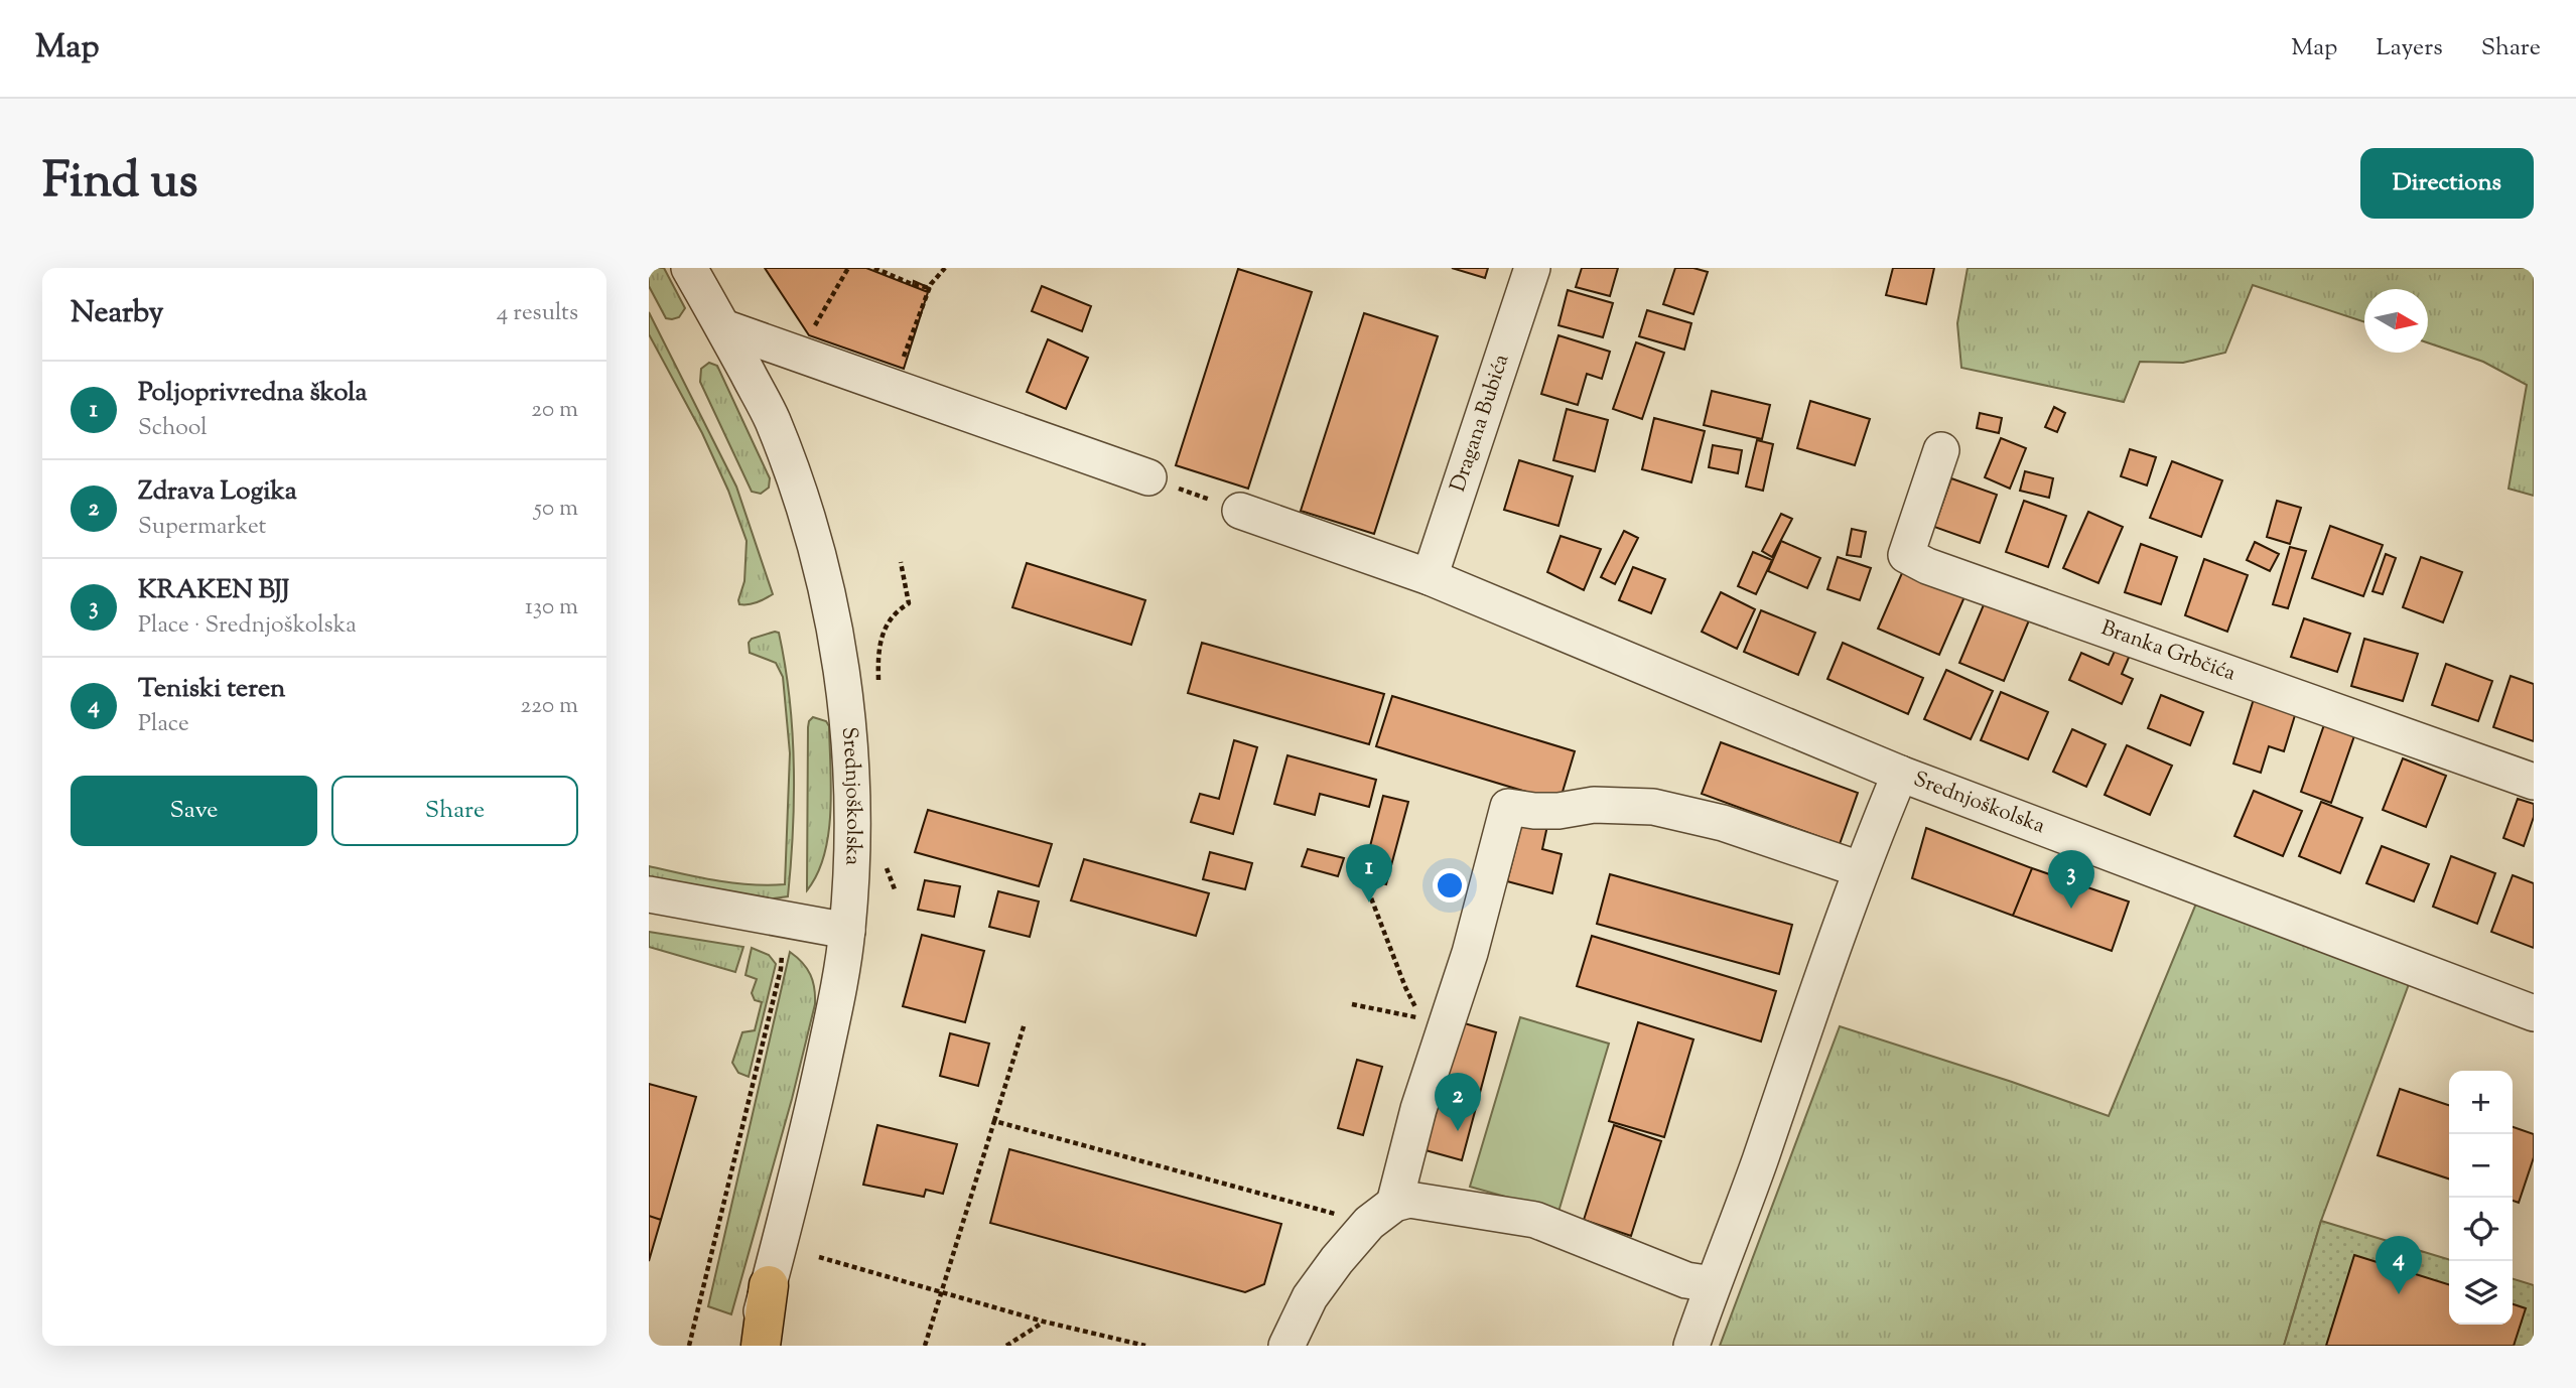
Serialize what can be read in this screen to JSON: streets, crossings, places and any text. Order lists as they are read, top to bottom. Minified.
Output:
{"streets":{"street":["Dragana Bubića","Branka Grbčića","Srednjoškolska"]},"crossings":[["Dragana Bubića","Srednjoškolska"]],"north":"right","page":{"header":"Map","nav":["Map","Layers","Share"],"title":"Find us","buttons":["Directions",["Save","Share"]],"heading":["Nearby","4 results"],"list":[{"mark":"1","name":"Poljoprivredna škola","note":"School","value":"20 m"},{"mark":"2","name":"Zdrava Logika","note":"Supermarket","value":"50 m"},{"mark":"3","name":"KRAKEN BJJ","note":"Place · Srednjoškolska","value":"130 m"},{"mark":"4","name":"Teniski teren","note":"Place","value":"220 m"}],"pins":["1","3","2","4"],"map_buttons":["+","−"]}}
